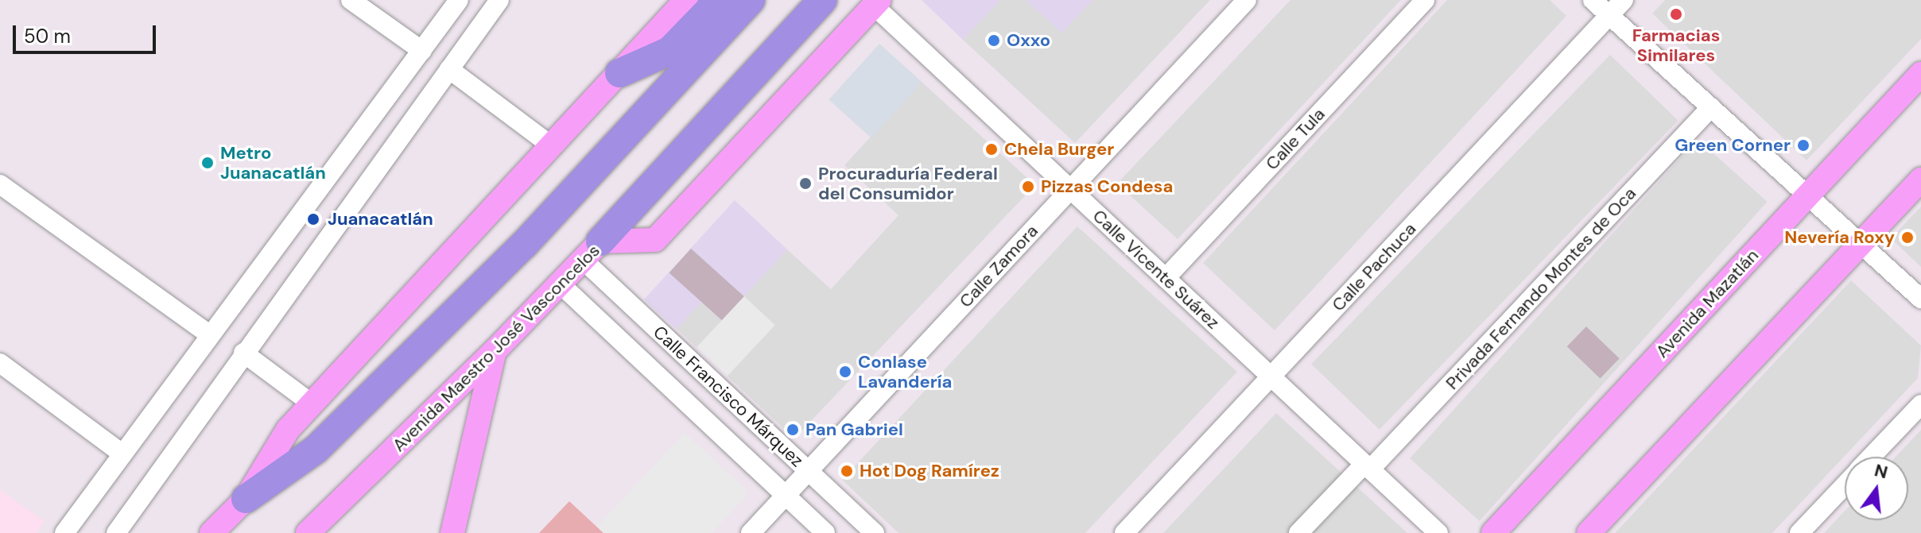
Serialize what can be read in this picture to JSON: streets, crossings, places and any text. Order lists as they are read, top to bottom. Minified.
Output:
{"streets":{"main road":["Avenida Mazatlán","Avenida Maestro José Vasconcelos"],"street":["Calle Tula","Calle Zamora","Calle Pachuca","Calle Vicente Suárez","Privada Fernando Montes de Oca","Calle Francisco Márquez"]},"crossings":[["Calle Tula","Calle Vicente Suárez"],["Calle Zamora","Calle Vicente Suárez"],["Calle Zamora","Calle Francisco Márquez"],["Calle Pachuca","Calle Vicente Suárez"],["Calle Vicente Suárez","Privada Fernando Montes de Oca"],["Calle Vicente Suárez","Avenida Maestro José Vasconcelos"],["Avenida Maestro José Vasconcelos","Calle Francisco Márquez"]],"places":["Farmacias Similares","Oxxo","Green Corner","Chela Burger","Metro Juanacatlán","Procuraduría Federal del Consumidor","Pizzas Condesa","Juanacatlán","Nevería Roxy","Conlase Lavandería","Pan Gabriel","Hot Dog Ramírez"],"scale_bar":"50 m","north":"top"}
